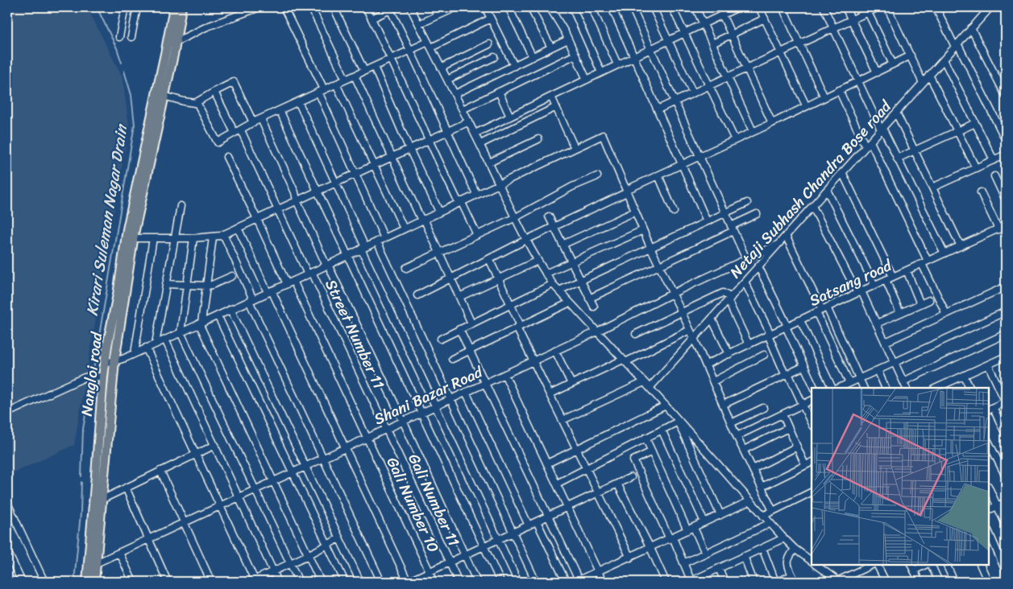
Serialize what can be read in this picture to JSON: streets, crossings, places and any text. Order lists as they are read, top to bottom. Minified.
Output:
{"streets":{"main road":["Nangloi road"],"street":["Netaji Subhash Chandra Bose road","Satsang road","Street Number 11","Shani Bazar Road","Gali Number 11","Gali Number 10"]},"crossings":[["Netaji Subhash Chandra Bose road","Shani Bazar Road"],["Street Number 11","Shani Bazar Road"],["Street Number 11","Gali Number 11"],["Nangloi road","Shani Bazar Road"],["Shani Bazar Road","Gali Number 11"],["Shani Bazar Road","Gali Number 10"]],"water":["Kirari Suleman Nagar Drain"]}
